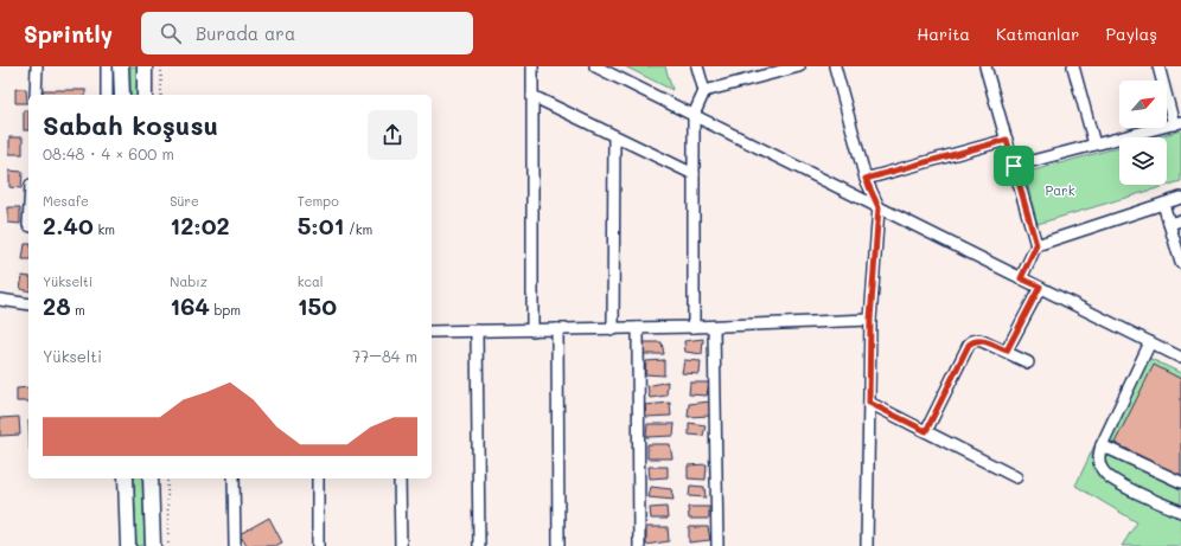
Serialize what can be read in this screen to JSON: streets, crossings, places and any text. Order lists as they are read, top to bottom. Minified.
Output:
{"parks":["Park"],"north":"top right","page":{"header":"Sprintly","search":"Burada ara","nav":["Harita","Katmanlar","Paylaş"],"heading":["Sabah koşusu","08:48 · 4 × 600 m"],"stats":[["Mesafe","2.40 km"],["Süre","12:02"],["Tempo","5:01 /km"],["Yükselti","28 m"],["Nabız","164 bpm"],["kcal","150"]],"chart":["Yükselti","77–84 m"]}}
